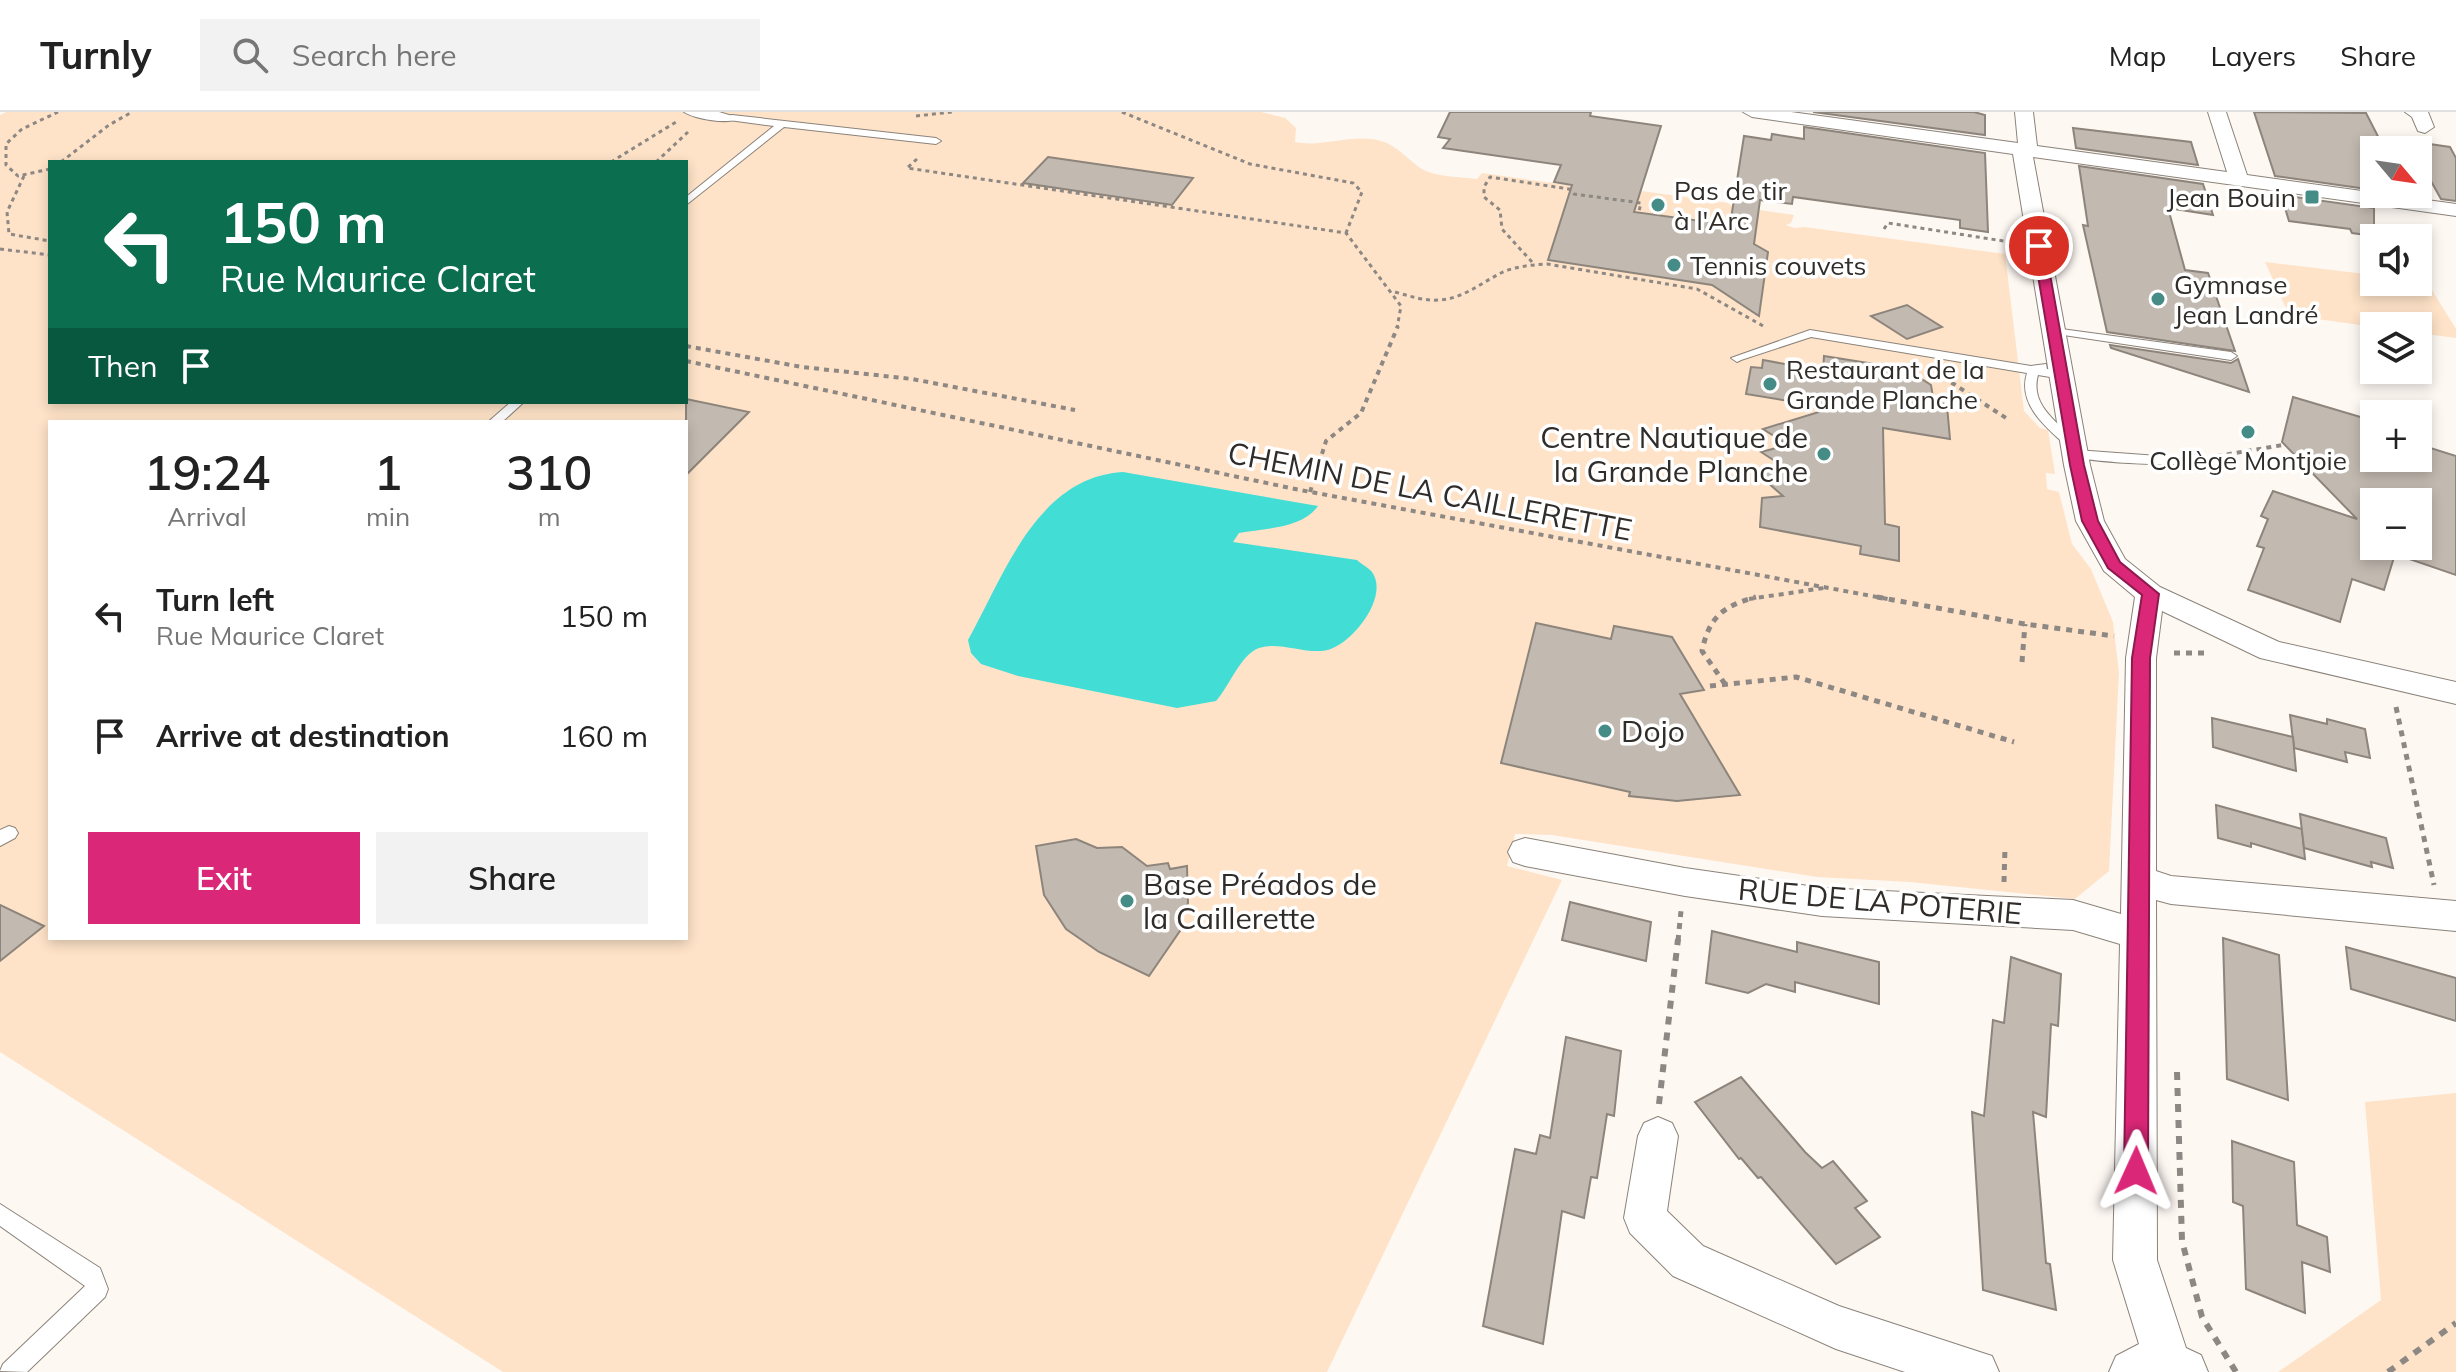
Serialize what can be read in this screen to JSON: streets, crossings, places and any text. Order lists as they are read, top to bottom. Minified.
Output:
{"streets":{"street":["RUE DE LA POTERIE"],"path":["CHEMIN DE LA CAILLERETTE"]},"places":{"transit":["Jean Bouin"],"other":["Pas de tir à l'Arc","Tennis couvets","Gymnase Jean Landré","Restaurant de la Grande Planche","Collège Montjoie","Centre Nautique de la Grande Planche","Dojo","Base Préados de la Caillerette"]},"north":"bottom right","page":{"header":"Turnly","search":"Search here","nav":["Map","Layers","Share"],"map_buttons":["+","−"],"turn":["150 m","Rue Maurice Claret"],"then":"Then","eta":["19:24","Arrival","1","min","310","m"],"list":[{"name":"Turn left","note":"Rue Maurice Claret","value":"150 m"},{"name":"Arrive at destination","value":"160 m"}],"buttons":["Exit","Share"]}}
